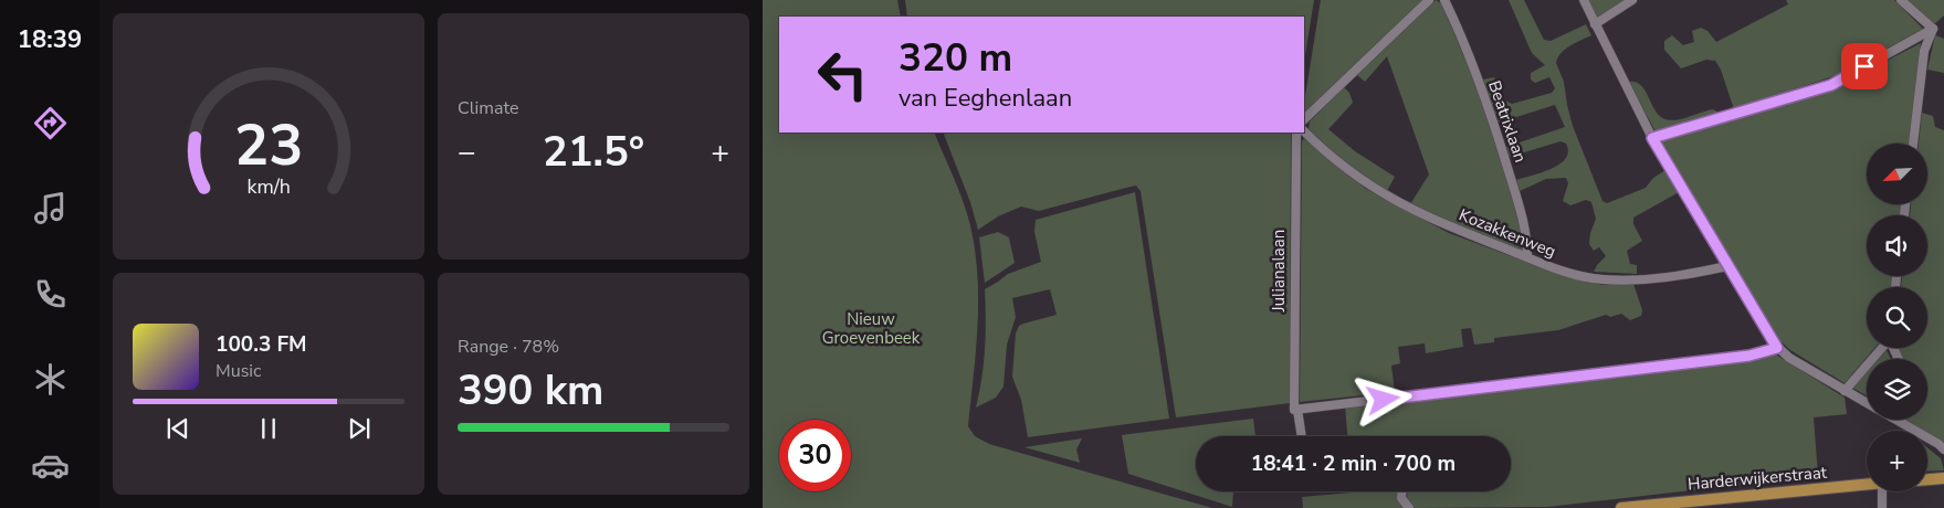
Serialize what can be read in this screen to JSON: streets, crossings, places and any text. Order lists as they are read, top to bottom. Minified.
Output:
{"streets":{"main road":["Harderwijkerstraat"],"street":["Beatrixlaan","Kozakkenweg","Julianalaan"]},"crossings":[["Beatrixlaan","Kozakkenweg"]],"parks":["Nieuw Groevenbeek"],"north":"bottom left","page":{"tabs":"18:39","tile":["Climate",["Range · 78%","390 km"]],"turn":["320 m","van Eeghenlaan"],"heat":["−","21.5°","+"],"map_buttons":"+","song":["100.3 FM","Music"],"limit":"30","trip":"18:41 · 2 min · 700 m","gauge":["23","km/h"]}}
